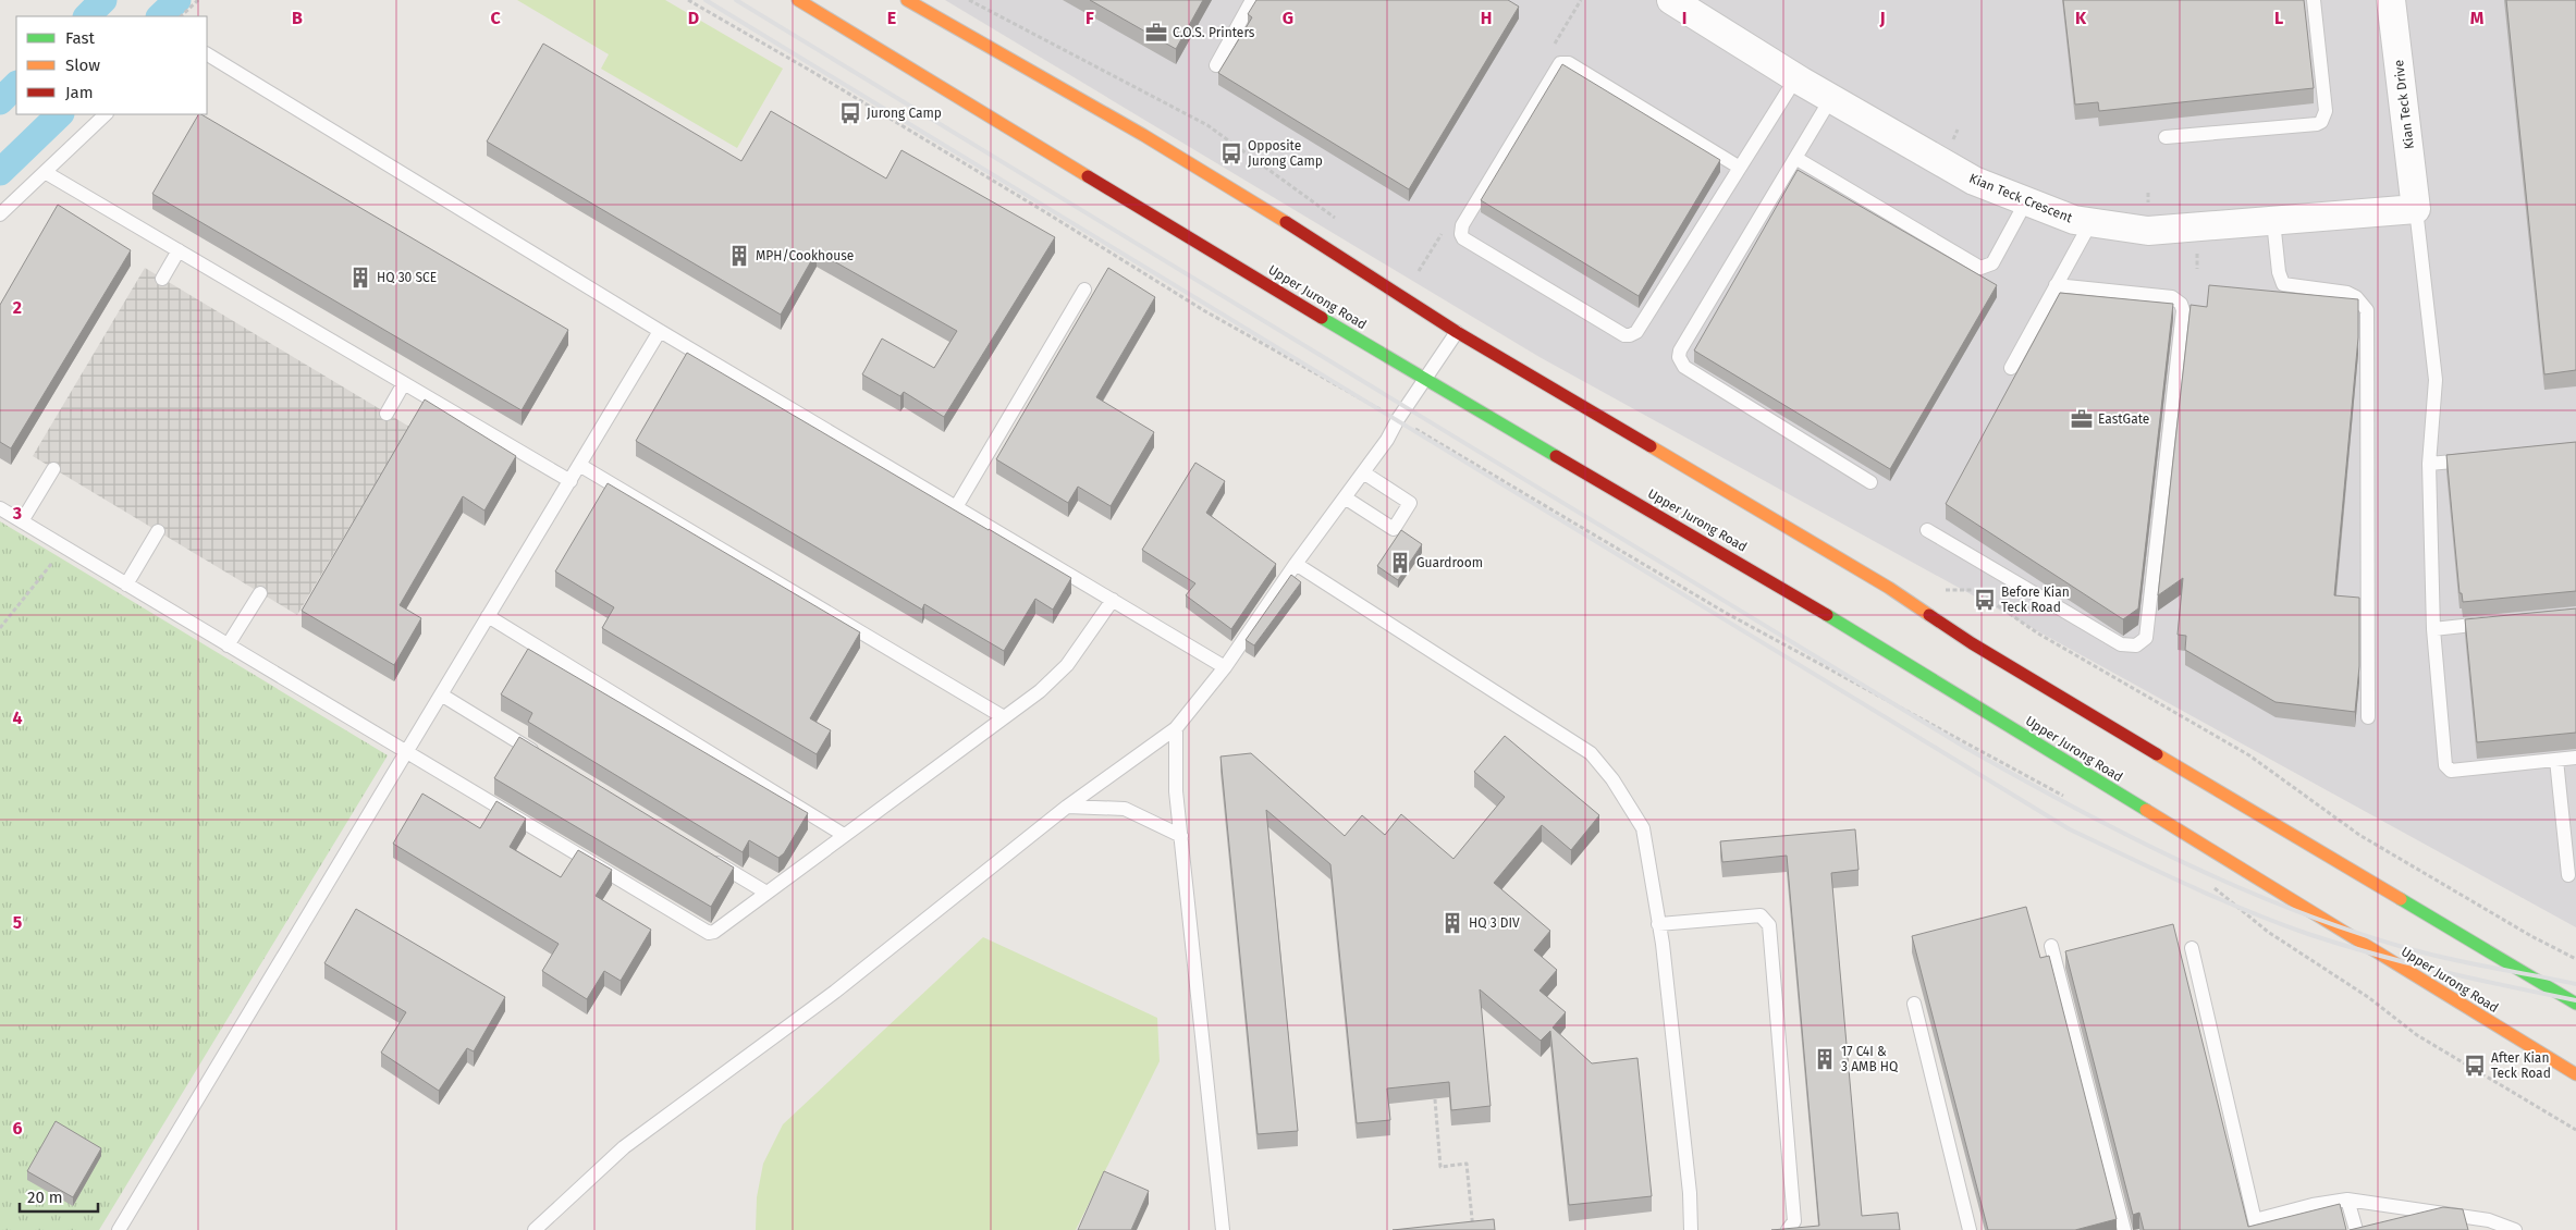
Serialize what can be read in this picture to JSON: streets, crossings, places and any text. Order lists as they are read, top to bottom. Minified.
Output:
{"streets":{"main road":["Upper Jurong Road"],"street":["Kian Teck Drive","Kian Teck Crescent"]},"crossings":[["Kian Teck Drive","Kian Teck Crescent"]],"places":{"office":["C.O.S. Printers","EastGate"],"bus stop":["Jurong Camp","Opposite Jurong Camp","Before Kian Teck Road","After Kian Teck Road"],"building":["MPH/Cookhouse","HQ 30 SCE","Guardroom","HQ 3 DIV","17 C4I & 3 AMB HQ"]},"legend":["Fast","Slow","Jam"],"scale_bar":"20 m","grid":{"columns":["B","C","D","E","F","G","H","I","J","K","L","M"],"rows":["2","3","4","5","6"]}}
